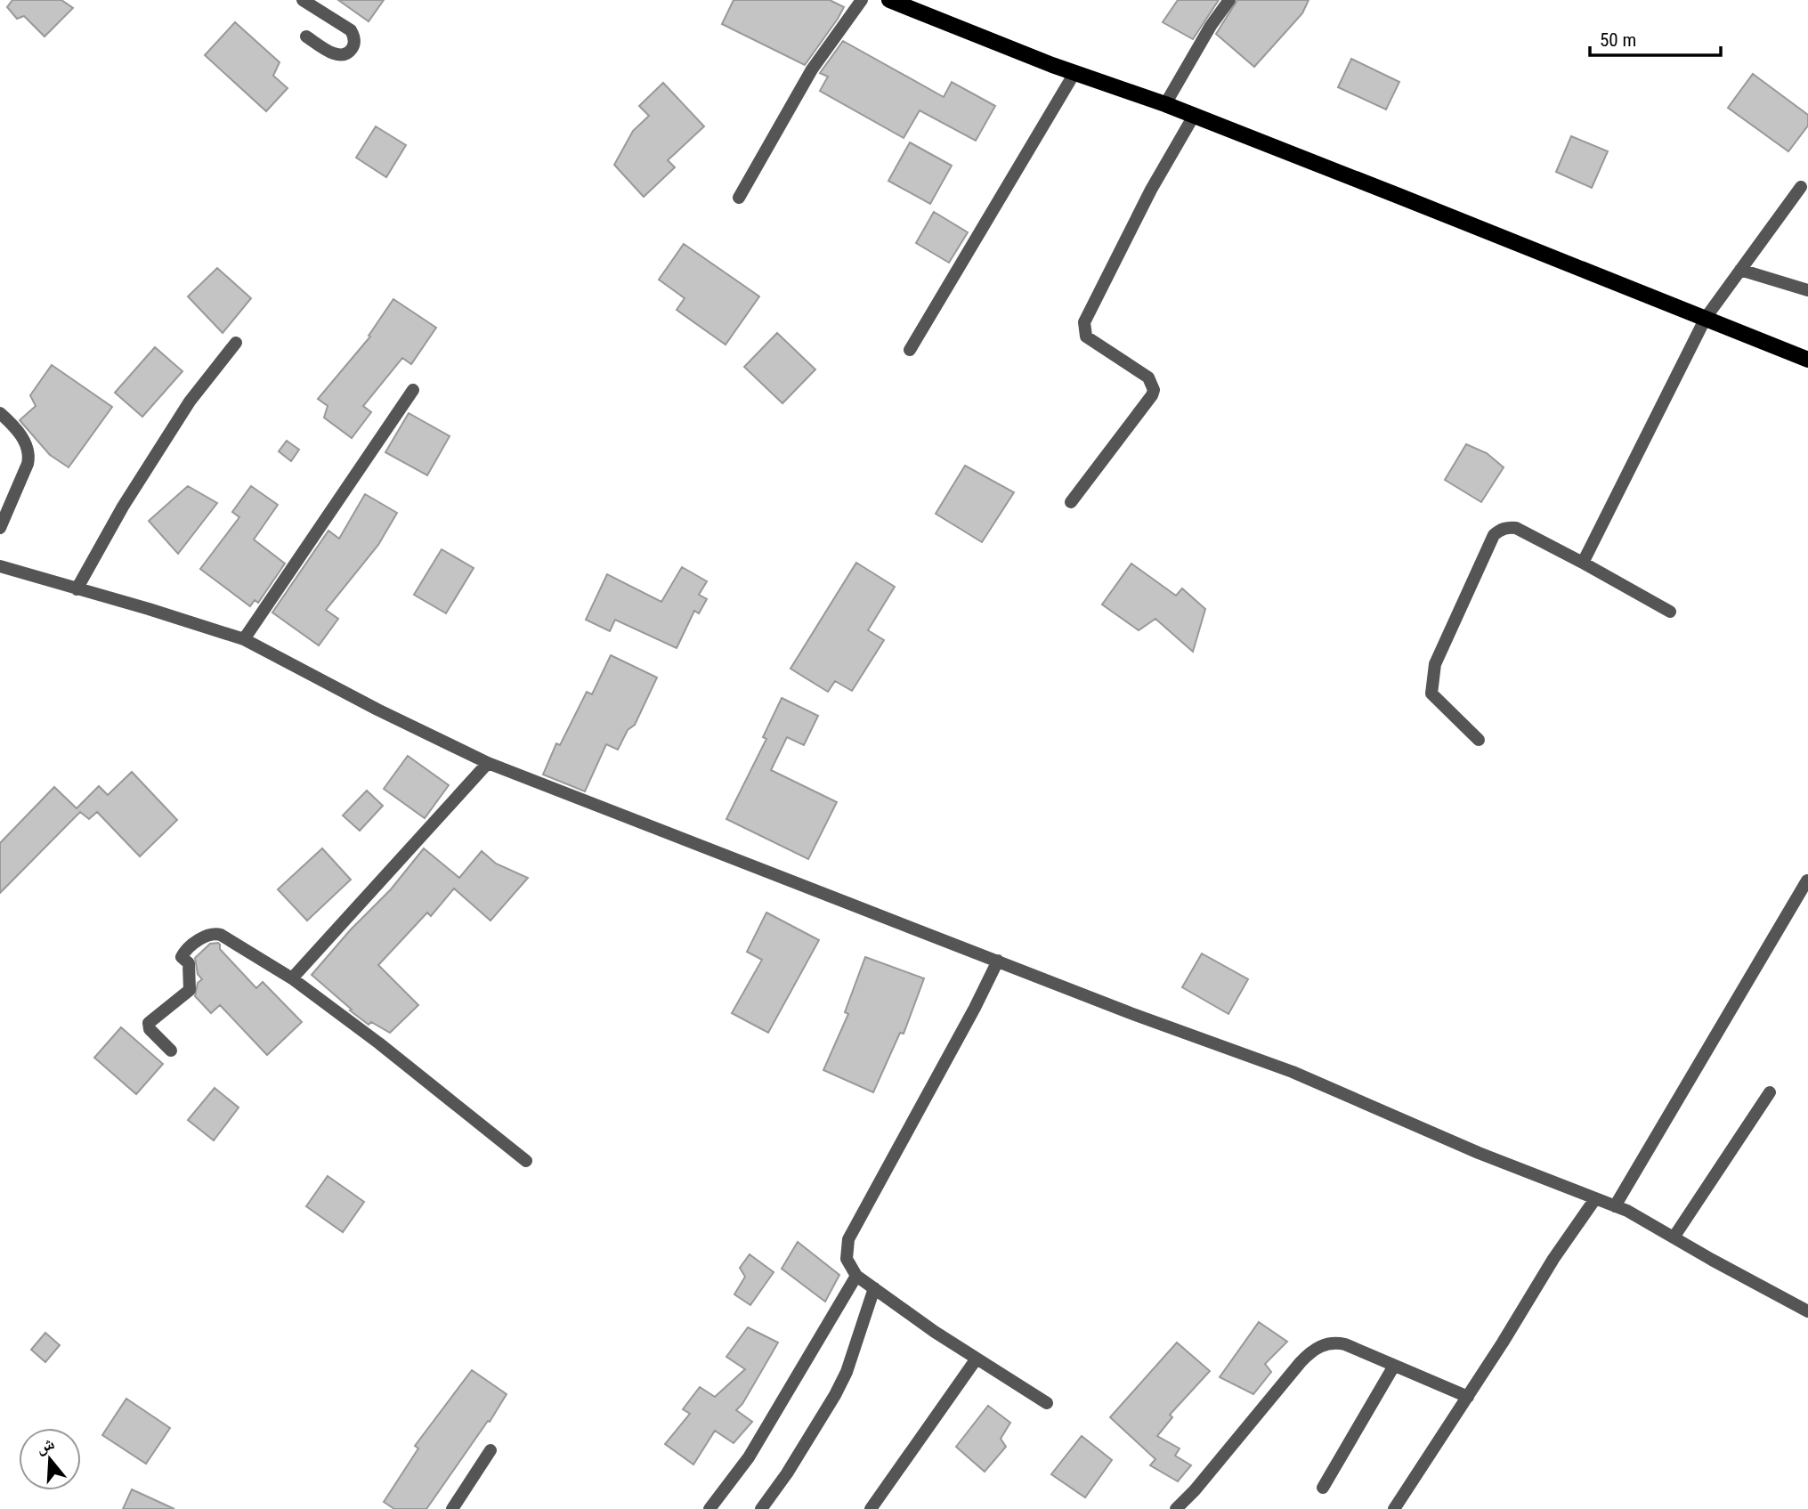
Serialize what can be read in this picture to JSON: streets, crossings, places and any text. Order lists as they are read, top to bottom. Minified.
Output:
{"scale_bar":"50 m","north":"top"}
